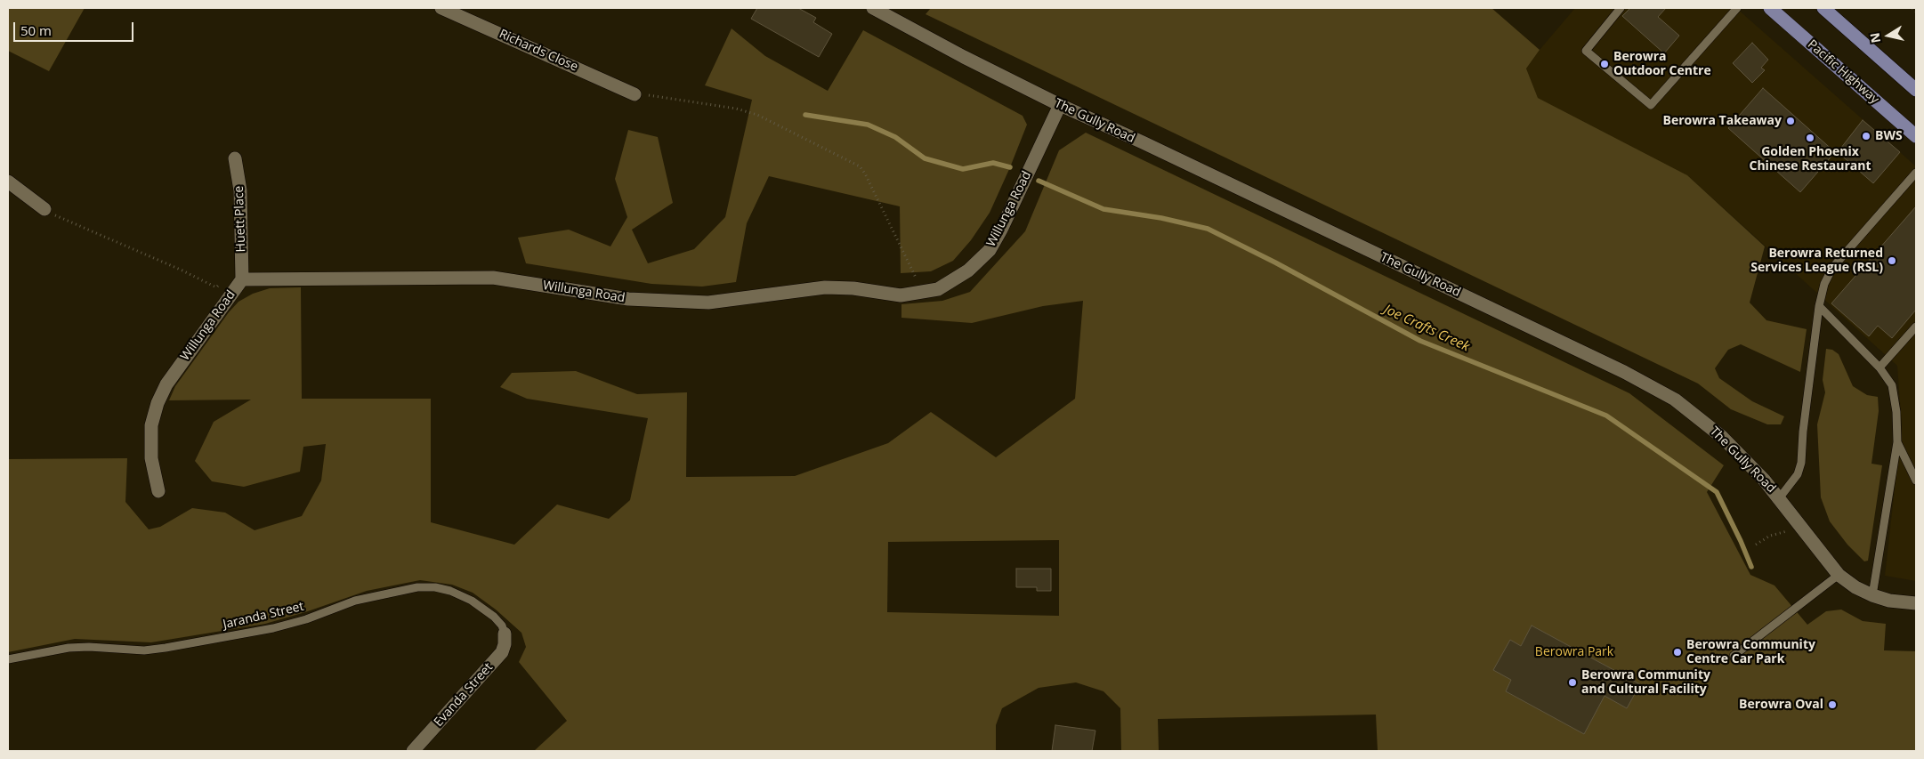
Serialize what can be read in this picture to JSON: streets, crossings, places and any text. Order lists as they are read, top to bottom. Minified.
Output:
{"streets":{"main road":["Pacific Highway"],"street":["Richards Close","The Gully Road","Willunga Road","Huett Place","Evanda Street"],"lane":["Jaranda Street"]},"crossings":[["The Gully Road","Willunga Road"],["Willunga Road","Huett Place"],["Jaranda Street","Evanda Street"]],"water":["Joe Crafts Creek"],"parks":["Berowra Park"],"places":["Berowra Outdoor Centre","Berowra Takeaway","BWS","Golden Phoenix Chinese Restaurant","Berowra Returned Services League (RSL)","Berowra Community Centre Car Park","Berowra Community and Cultural Facility","Berowra Oval"],"scale_bar":"50 m","north":"left"}
